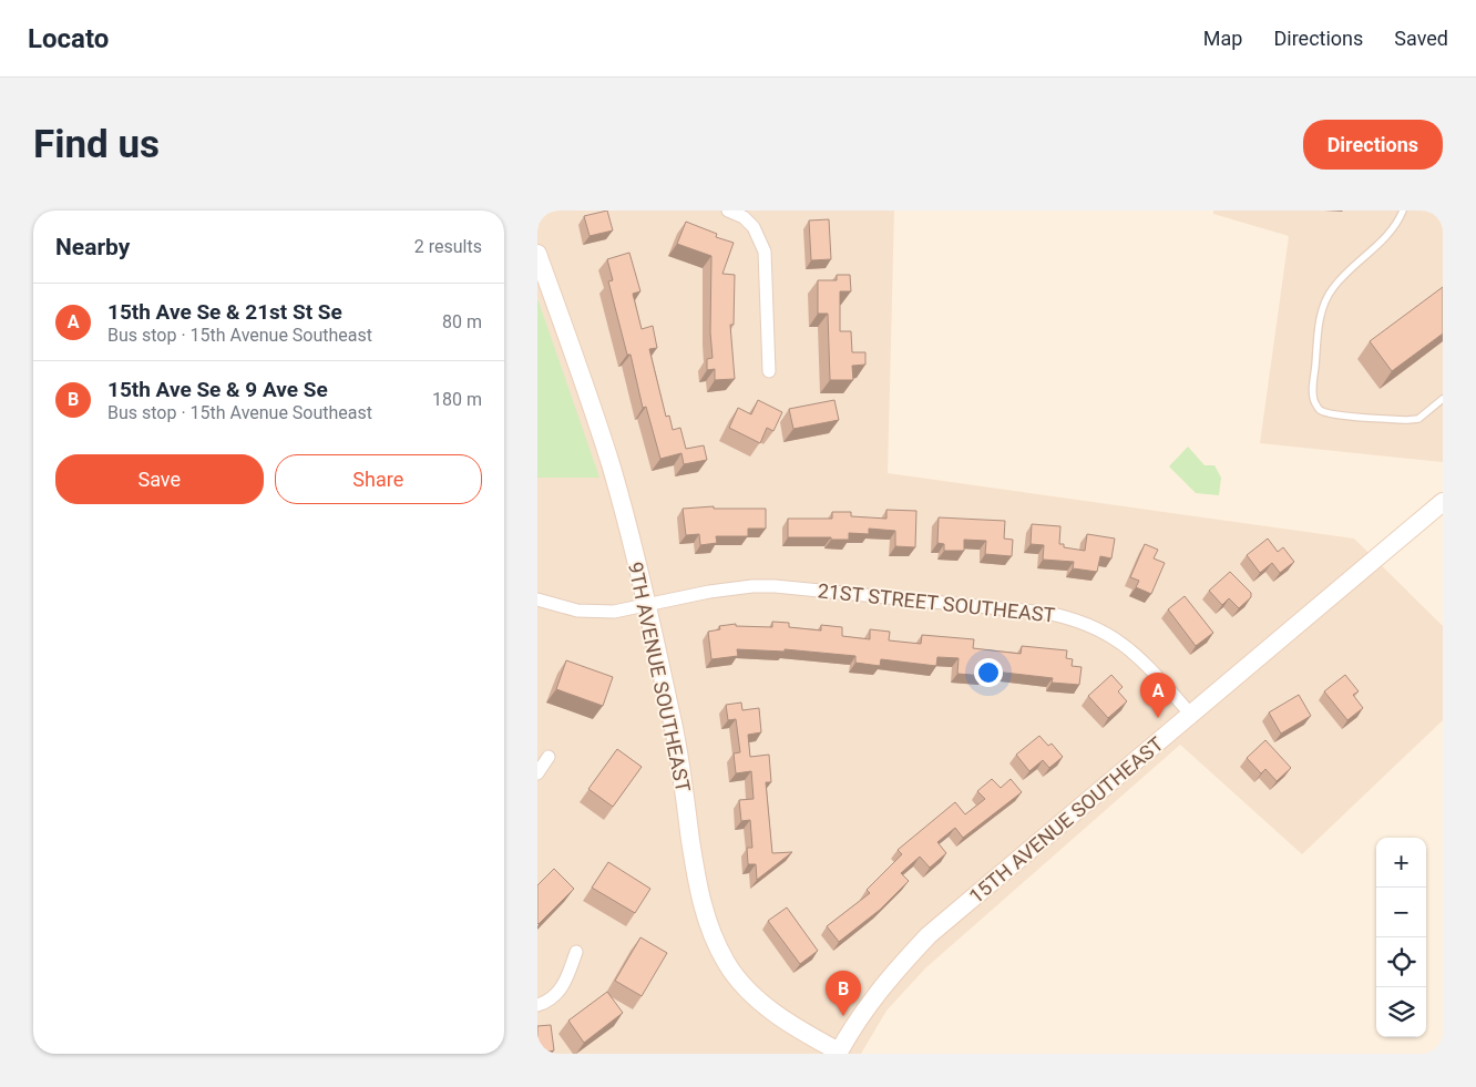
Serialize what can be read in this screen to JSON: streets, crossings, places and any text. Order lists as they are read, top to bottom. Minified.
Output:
{"streets":{"street":["21ST STREET SOUTHEAST","9TH AVENUE SOUTHEAST","15TH AVENUE SOUTHEAST"]},"crossings":[["21ST STREET SOUTHEAST","9TH AVENUE SOUTHEAST"],["21ST STREET SOUTHEAST","15TH AVENUE SOUTHEAST"],["9TH AVENUE SOUTHEAST","15TH AVENUE SOUTHEAST"]],"page":{"header":"Locato","nav":["Map","Directions","Saved"],"buttons":["Directions",["Save","Share"]],"title":"Find us","heading":["Nearby","2 results"],"list":[{"mark":"A","name":"15th Ave Se & 21st St Se","note":"Bus stop · 15th Avenue Southeast","value":"80 m"},{"mark":"B","name":"15th Ave Se & 9 Ave Se","note":"Bus stop · 15th Avenue Southeast","value":"180 m"}],"pins":["A","B"],"map_buttons":["+","−"]}}
